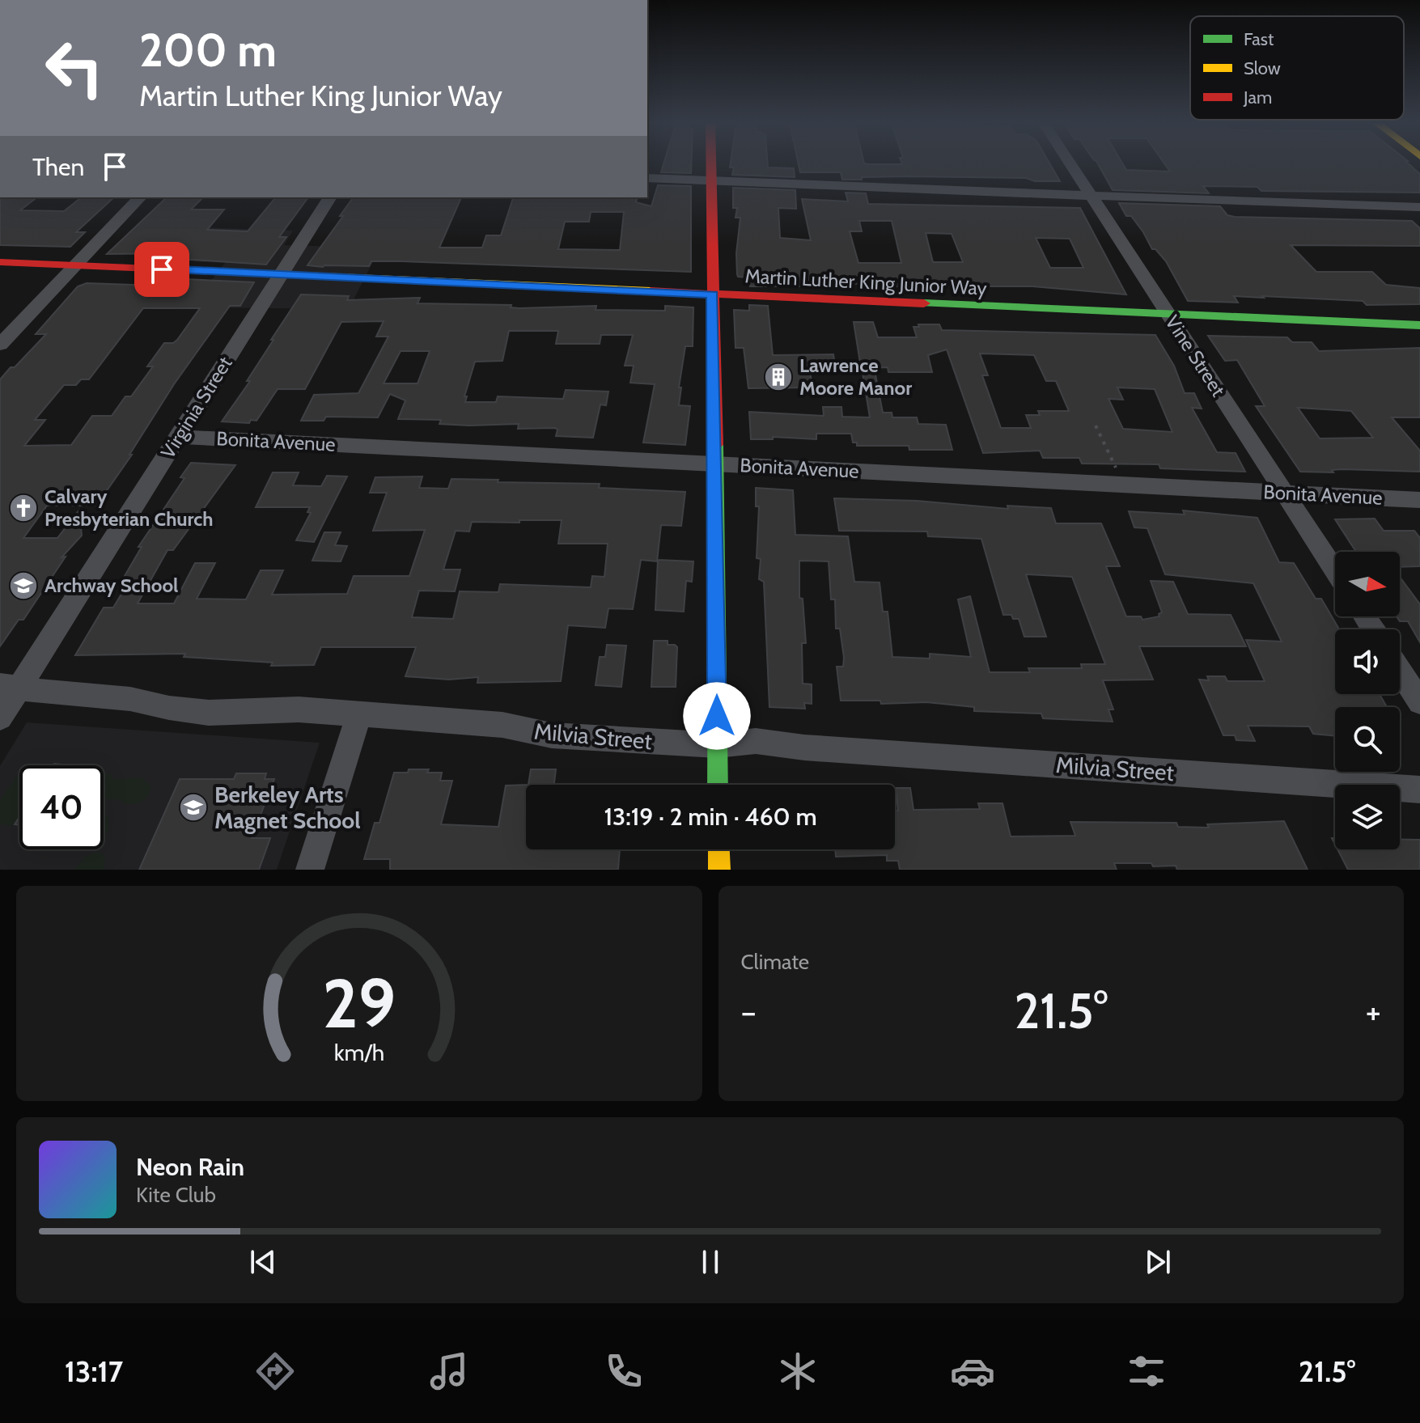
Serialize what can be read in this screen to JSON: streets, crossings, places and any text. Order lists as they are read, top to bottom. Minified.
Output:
{"streets":{"street":["Martin Luther King Junior Way","Vine Street","Virginia Street","Bonita Avenue","Milvia Street"]},"crossings":[["Martin Luther King Junior Way","Vine Street"],["Martin Luther King Junior Way","Virginia Street"],["Vine Street","Bonita Avenue"],["Virginia Street","Bonita Avenue"],["Virginia Street","Milvia Street"]],"places":{"building":["Lawrence Moore Manor"],"church":["Calvary Presbyterian Church"],"school or university":["Archway School","Berkeley Arts Magnet School"]},"legend":["Fast","Slow","Jam"],"north":"right","page":{"turn":["200 m","Martin Luther King Junior Way"],"then":"Then","limit":"40","trip":"13:19 · 2 min · 460 m","tile":"Climate","heat":["−","21.5°","+"],"song":["Neon Rain","Kite Club"],"tabs":["13:17","21.5°"],"gauge":["29","km/h"]}}
